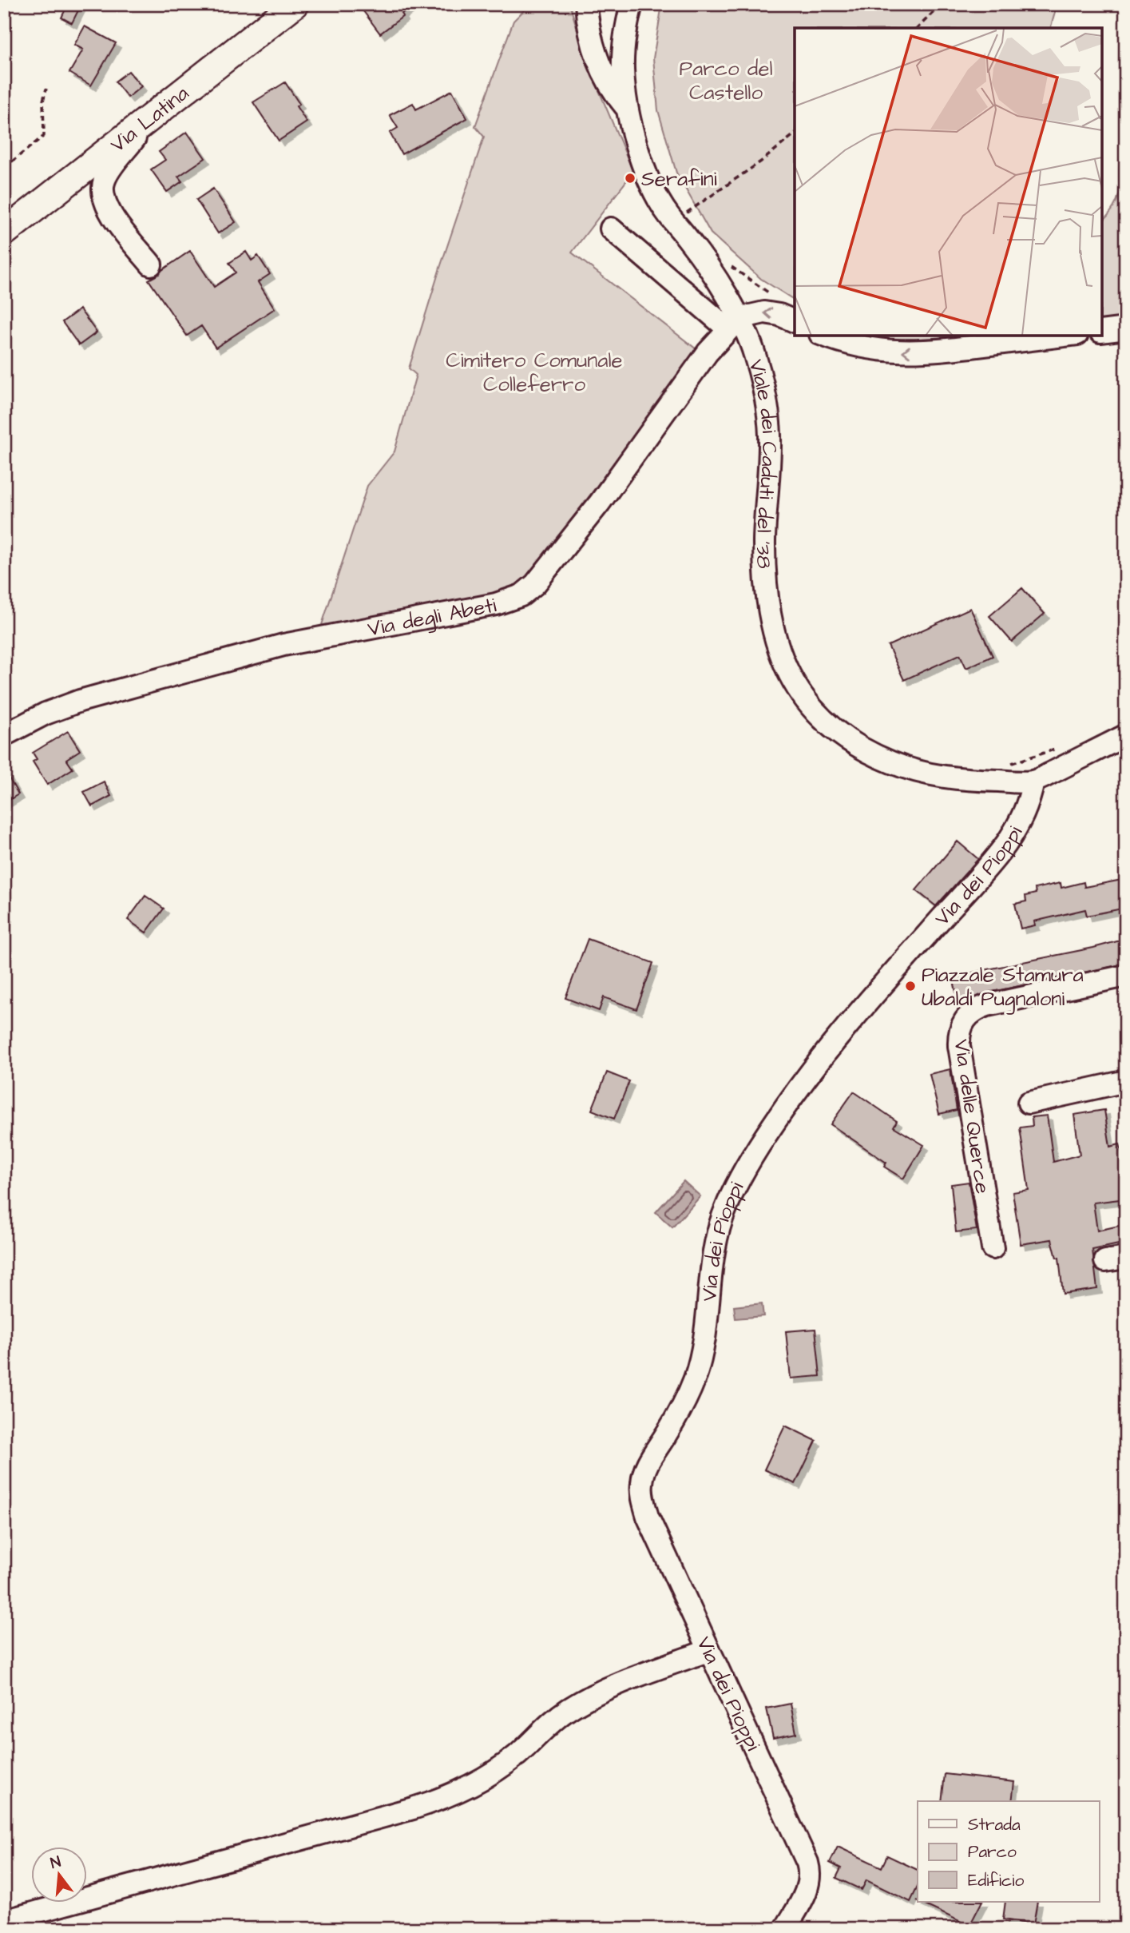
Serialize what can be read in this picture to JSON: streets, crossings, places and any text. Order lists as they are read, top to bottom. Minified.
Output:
{"streets":{"main road":["Via Latina"],"street":["Viale dei Caduti del '38","Via degli Abeti","Via dei Pioppi","Via delle Querce"]},"crossings":[["Viale dei Caduti del '38","Via degli Abeti"],["Viale dei Caduti del '38","Via dei Pioppi"]],"parks":["Parco del Castello","Cimitero Comunale Colleferro"],"places":["Serafini","Piazzale Stamura Ubaldi Pugnaloni"],"legend":["Strada","Parco","Edificio"],"north":"top"}
